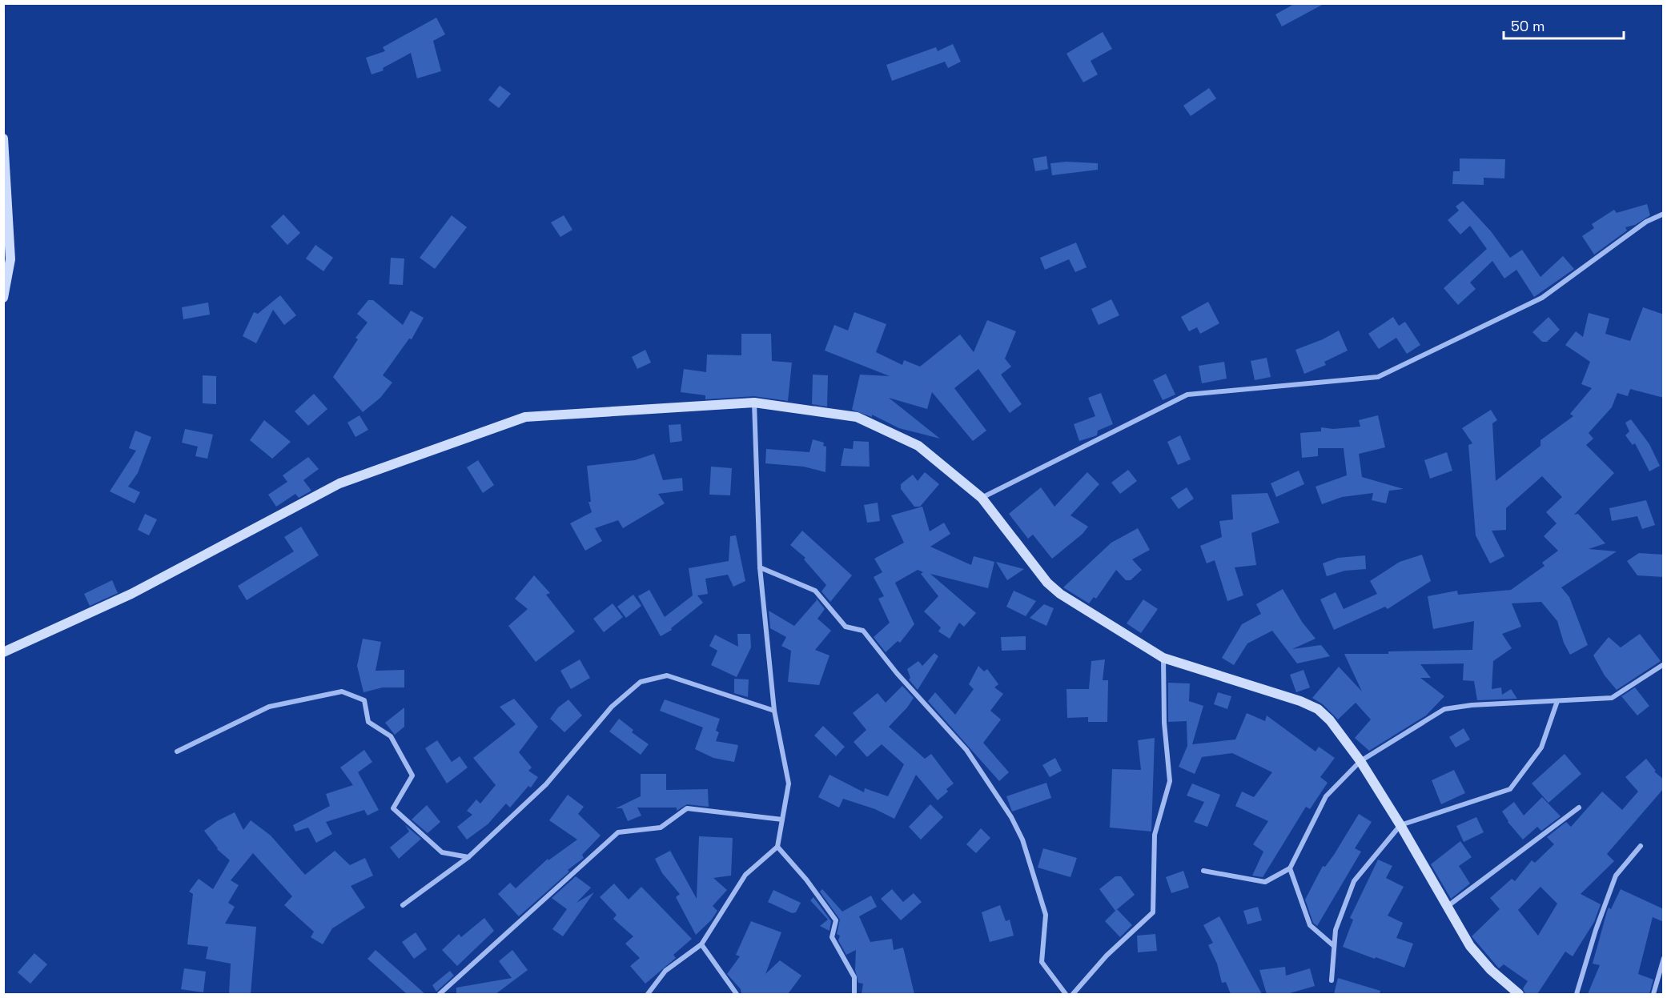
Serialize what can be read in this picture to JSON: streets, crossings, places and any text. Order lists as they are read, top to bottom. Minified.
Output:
{"scale_bar":"50 m"}
